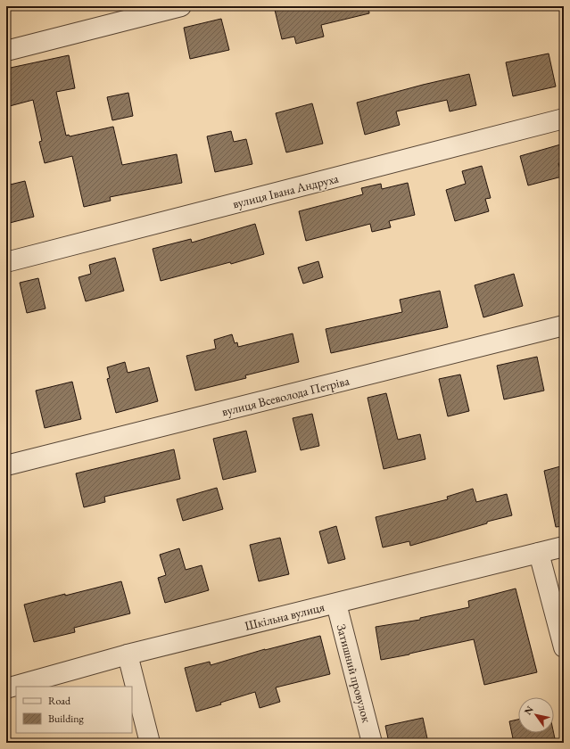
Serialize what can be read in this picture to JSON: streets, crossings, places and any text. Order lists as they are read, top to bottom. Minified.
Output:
{"streets":{"street":["вулиця Івана Андруха","вулиця Всеволода Петріва","Шкільна вулиця","Затишний провулок"]},"crossings":[["Шкільна вулиця","Затишний провулок"]],"legend":["Road","Building"],"north":"top left"}
